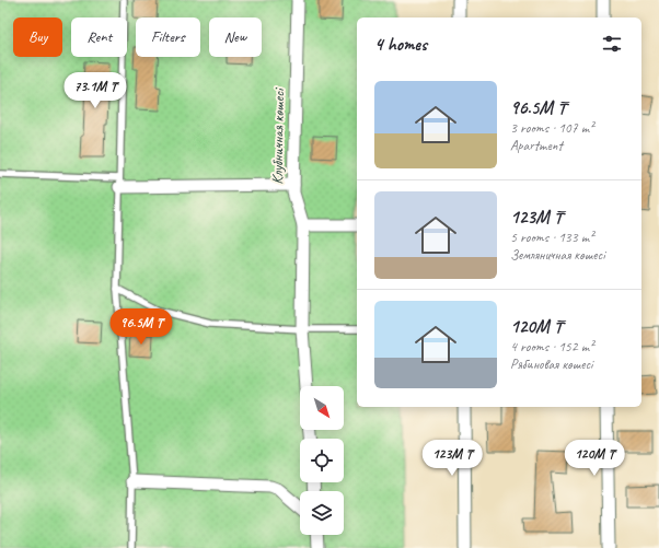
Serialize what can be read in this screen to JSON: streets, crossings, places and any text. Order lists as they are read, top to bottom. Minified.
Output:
{"streets":{"street":["Клубничная көшесі"]},"north":"bottom right","page":{"chip":["Buy","Rent","Filters","New"],"heading":"4 homes","list":[{"name":"96.5M ₸","note":"3 rooms · 107 m² · Apartment"},{"name":"123M ₸","note":"5 rooms · 133 m² · Земляничная көшесі"},{"name":"120M ₸","note":"4 rooms · 152 m² · Рябиновая көшесі"}],"price":["73.1M ₸","96.5M ₸","123M ₸","120M ₸"]}}
